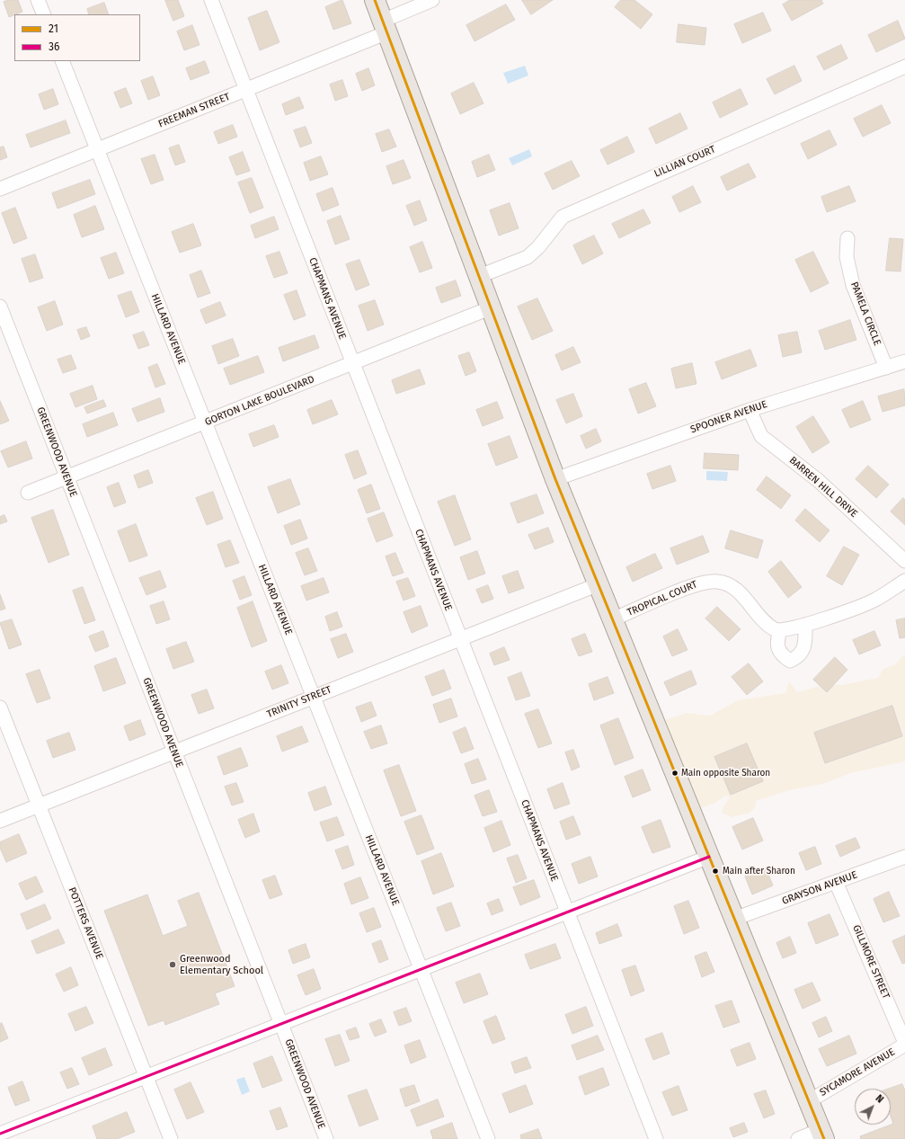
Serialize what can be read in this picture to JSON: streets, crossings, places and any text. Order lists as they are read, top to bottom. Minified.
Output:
{"streets":{"street":["FREEMAN STREET","LILLIAN COURT","CHAPMANS AVENUE","PAMELA CIRCLE","HILLARD AVENUE","GORTON LAKE BOULEVARD","SPOONER AVENUE","GREENWOOD AVENUE","BARREN HILL DRIVE","TROPICAL COURT","TRINITY STREET","GRAYSON AVENUE","POTTERS AVENUE","GILLMORE STREET","SYCAMORE AVENUE"]},"crossings":[["FREEMAN STREET","CHAPMANS AVENUE"],["FREEMAN STREET","HILLARD AVENUE"],["CHAPMANS AVENUE","GORTON LAKE BOULEVARD"],["CHAPMANS AVENUE","TRINITY STREET"],["PAMELA CIRCLE","SPOONER AVENUE"],["HILLARD AVENUE","GORTON LAKE BOULEVARD"],["HILLARD AVENUE","TRINITY STREET"],["GORTON LAKE BOULEVARD","GREENWOOD AVENUE"],["SPOONER AVENUE","BARREN HILL DRIVE"],["GREENWOOD AVENUE","TRINITY STREET"],["TRINITY STREET","POTTERS AVENUE"],["GRAYSON AVENUE","GILLMORE STREET"],["GILLMORE STREET","SYCAMORE AVENUE"]],"places":["Main opposite Sharon","Main after Sharon","Greenwood Elementary School"],"lines":["transit line 21","transit line 36"],"legend":["21","36"],"north":"top right"}
